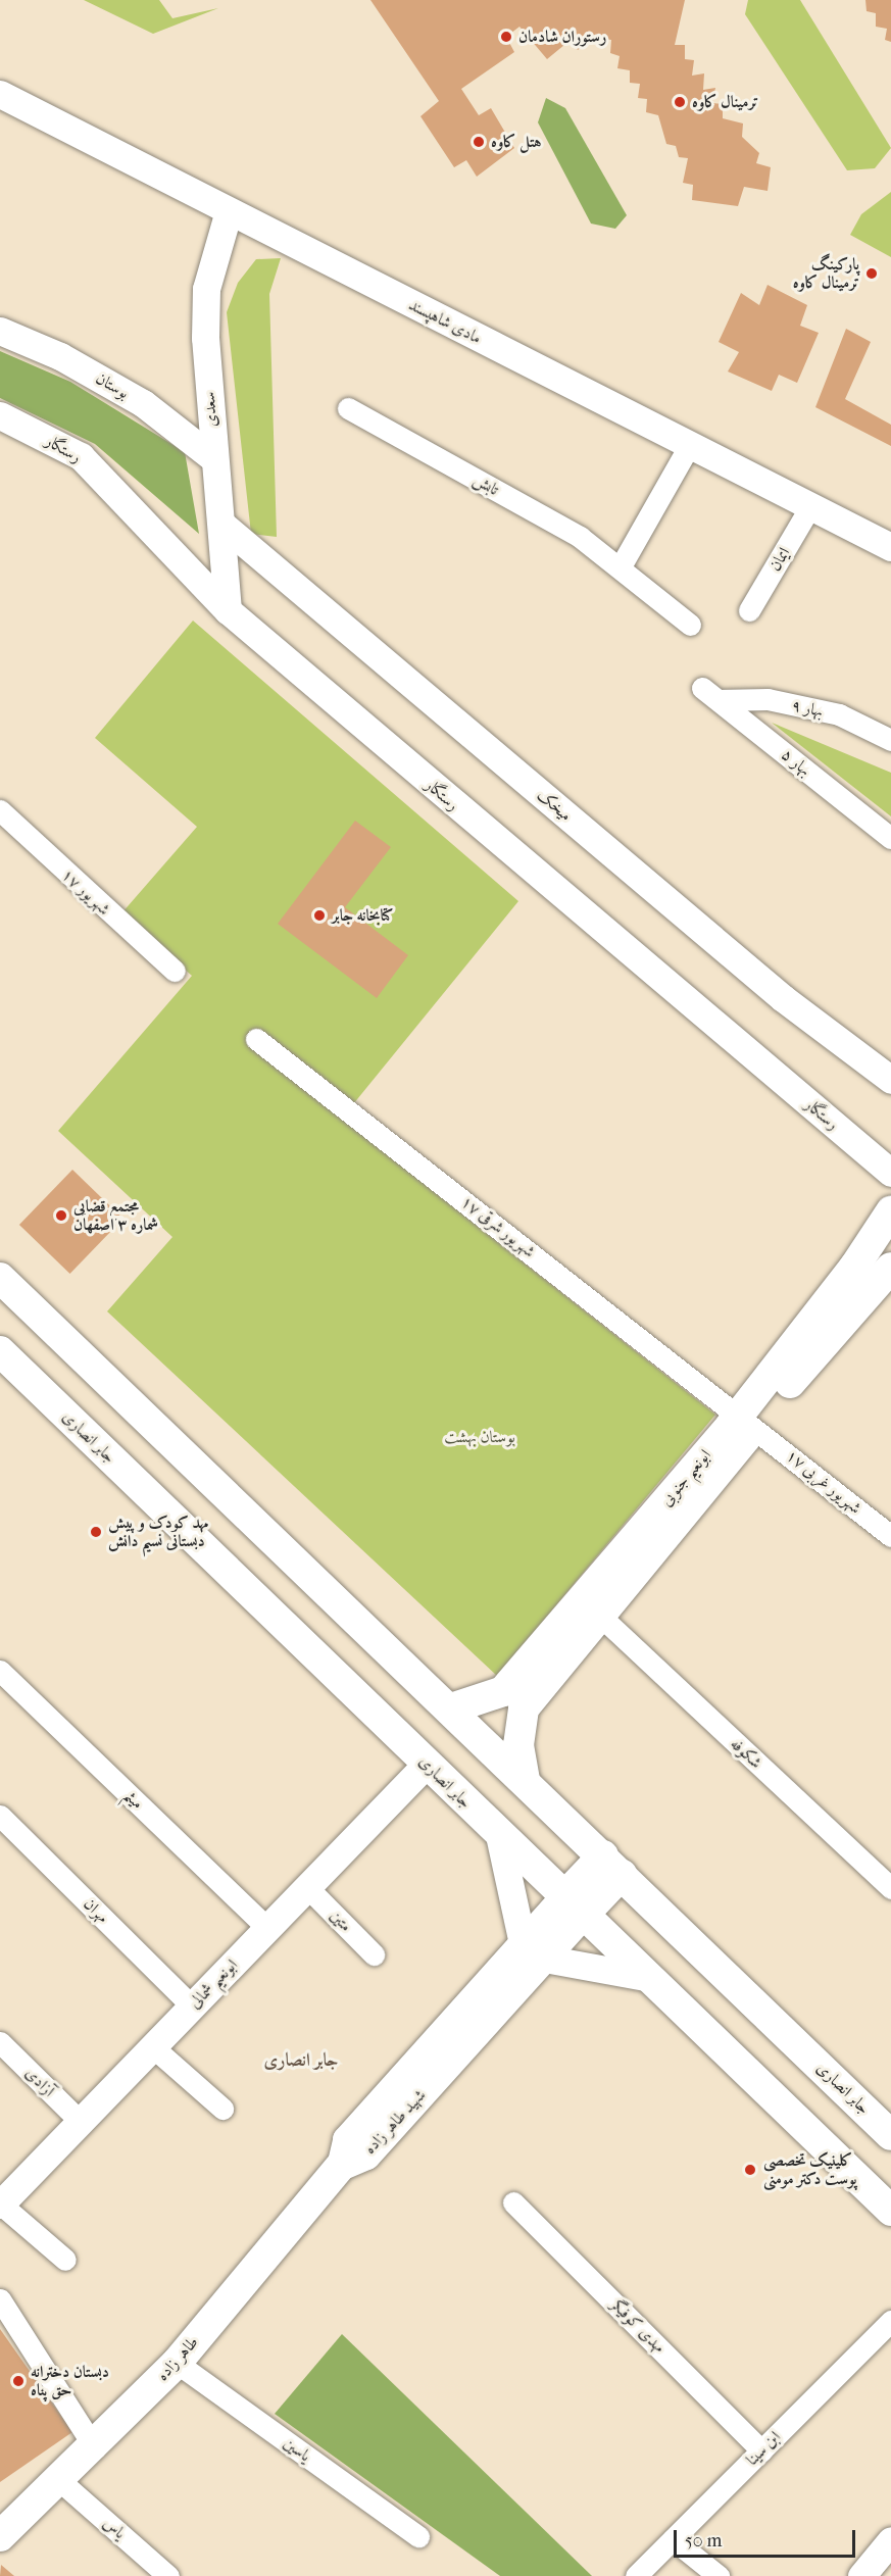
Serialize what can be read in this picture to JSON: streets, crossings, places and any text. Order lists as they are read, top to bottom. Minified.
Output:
{"streets":{"main road":["جابر انصاری","ابونعیم جنوبی","طاهر زاده"],"street":["مادی شاهپسند","بوستان","سعدی","رستگار","تابش","ایمان","بهار ۹","بهار ۵","میخک","۱۷ شهریور","۱۷ شهریور شرقی","۱۷ شهریور غربی","شکوفه","میثم","مهران","متین","ابونعیم شمالی","آزادی","شهید طاهر زاده","مهدی کوفیگر","ابن سینا","یاسین","یاس"]},"crossings":[["مادی شاهپسند","سعدی"],["مادی شاهپسند","ایمان"],["بوستان","سعدی"],["سعدی","رستگار"],["سعدی","میخک"],["بهار ۹","بهار ۵"],["۱۷ شهریور شرقی","ابونعیم جنوبی"],["۱۷ شهریور شرقی","۱۷ شهریور غربی"],["جابر انصاری","ابونعیم جنوبی"],["جابر انصاری","ابونعیم شمالی"],["جابر انصاری","شهید طاهر زاده"],["ابونعیم جنوبی","۱۷ شهریور غربی"],["ابونعیم جنوبی","شکوفه"],["میثم","ابونعیم شمالی"],["مهران","ابونعیم شمالی"],["متین","ابونعیم شمالی"],["ابونعیم شمالی","آزادی"],["شهید طاهر زاده","طاهر زاده"],["مهدی کوفیگر","ابن سینا"],["طاهر زاده","یاسین"],["طاهر زاده","یاس"]],"districts":["جابر انصاری"],"parks":["بوستان بهشت"],"places":["رستوران شادمان","ترمینال کاوه","هتل کاوه","پارکینگ ترمینال کاوه","کتابخانه جابر","مجتمع قضایی شماره ۳ اصفهان","مهد کودک و پیش دبستانی نسیم دانش","کلینیک تخصصی پوست دکتر مومنی","دبستان دخترانه حق پناه"],"scale_bar":"50 m"}
